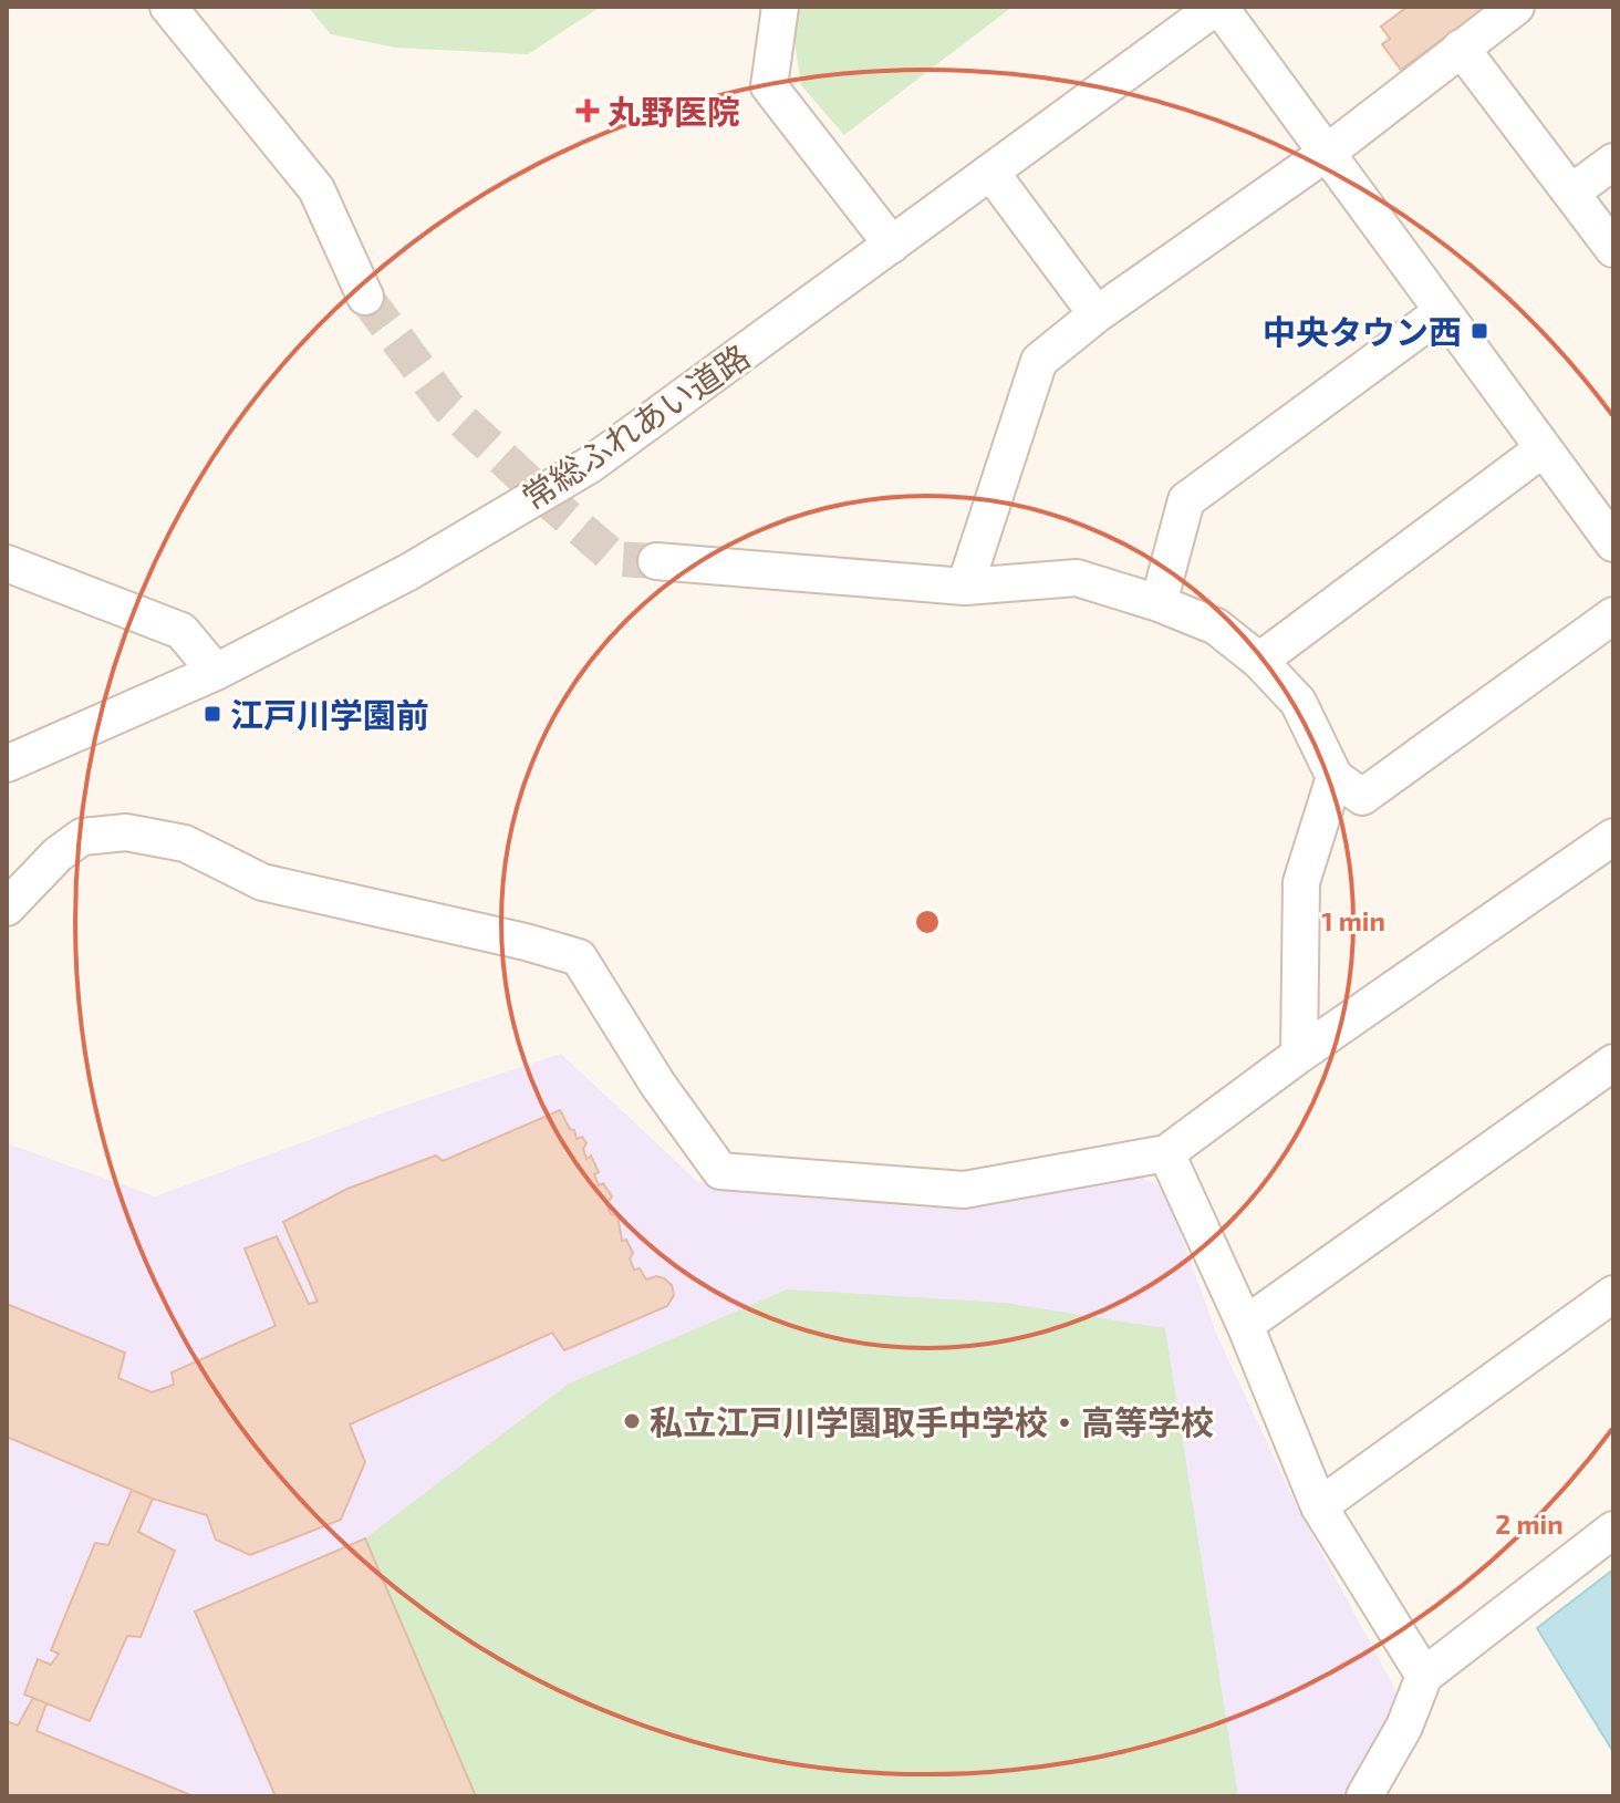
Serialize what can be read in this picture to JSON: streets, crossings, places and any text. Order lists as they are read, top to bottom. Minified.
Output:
{"streets":{"street":["常総ふれあい道路"]},"places":{"health":["丸野医院"],"transit":["中央タウン西","江戸川学園前"],"other":["私立江戸川学園取手中学校・高等学校"]},"rings":["1 min","2 min"]}
